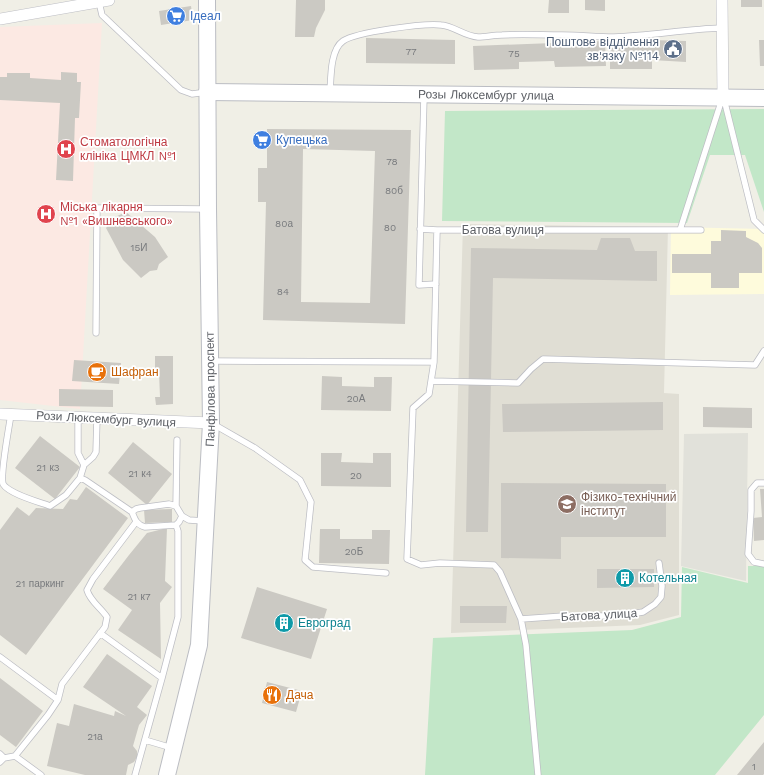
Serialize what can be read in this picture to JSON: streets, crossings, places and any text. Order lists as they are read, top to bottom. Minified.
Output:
{"streets":{"main road":["Розы Люксембург улица","Панфілова проспект"],"street":["Рози Люксембург вулиця"],"lane":["Батова вулиця","Батова улица"]},"crossings":[["Розы Люксембург улица","Панфілова проспект"],["Панфілова проспект","Рози Люксембург вулиця"]],"places":{"supermarket":["Ідеал","Купецька"],"public building":["Поштове відділення зв'язку №114"],"hospital":["Стоматологічна клініка ЦМКЛ №1","Міська лікарня №1 «Вишневського»"],"cafe":["Шафран"],"school or university":["Фізико-технічний інститут"],"building":["Котельная","Евроград"],"restaurant":["Дача"]},"house_numbers":["77","75","78","80б","80а","80","15И","84","20А","21 к3","21 к4","20","20Б","21 паркинг","21 к7","21а","1"]}
